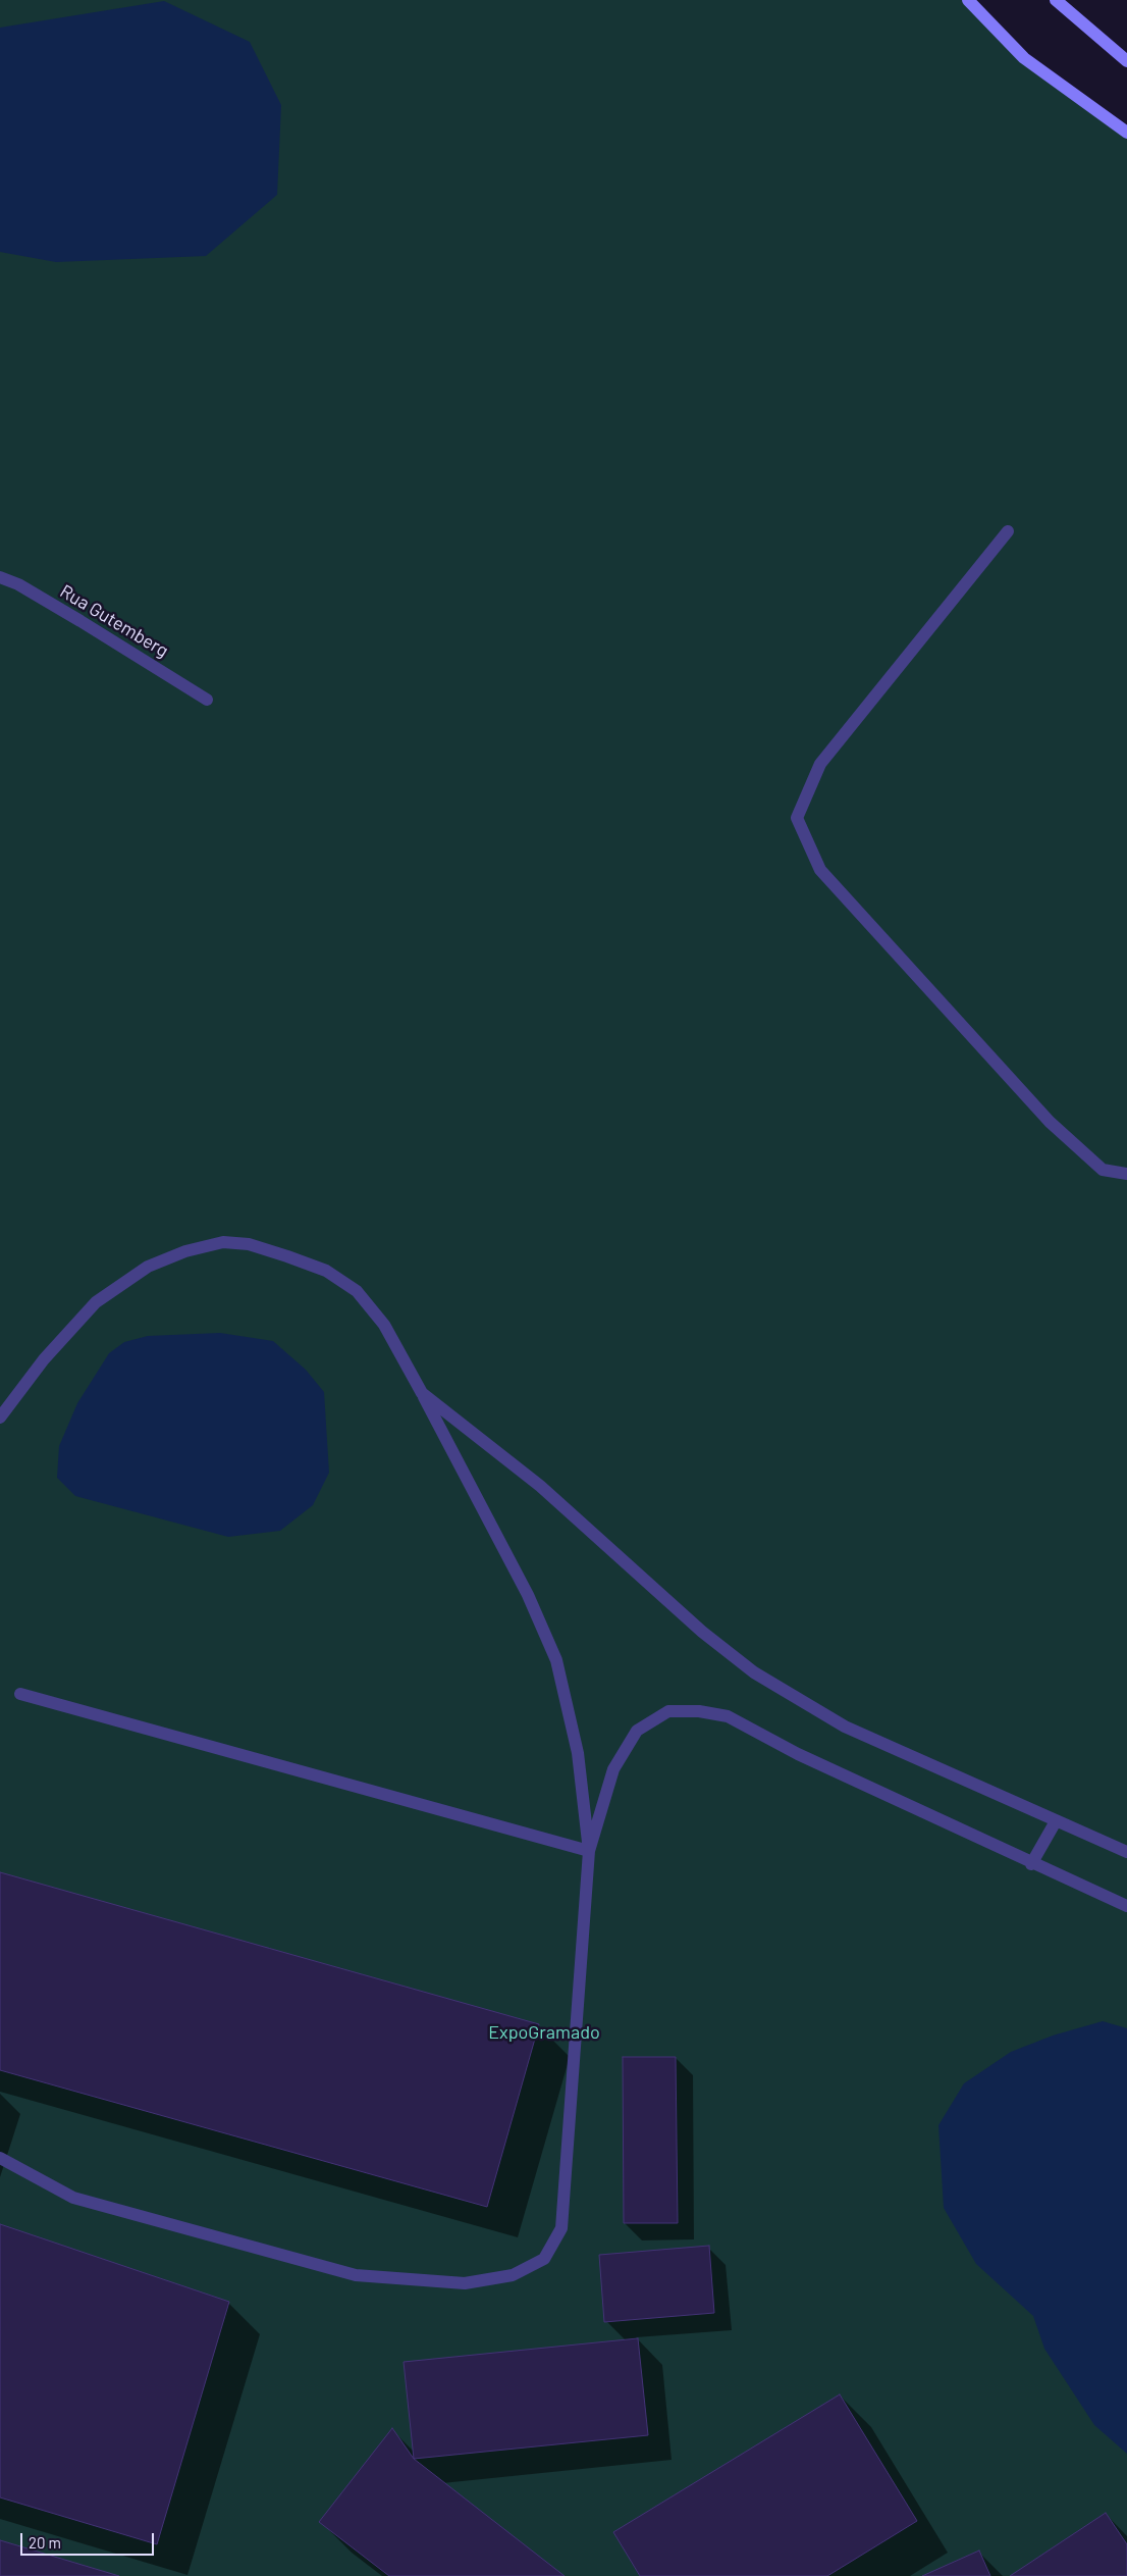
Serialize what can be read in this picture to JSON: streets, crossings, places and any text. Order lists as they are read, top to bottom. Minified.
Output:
{"streets":{"street":["Rua Gutemberg"]},"parks":["ExpoGramado"],"scale_bar":"20 m"}
